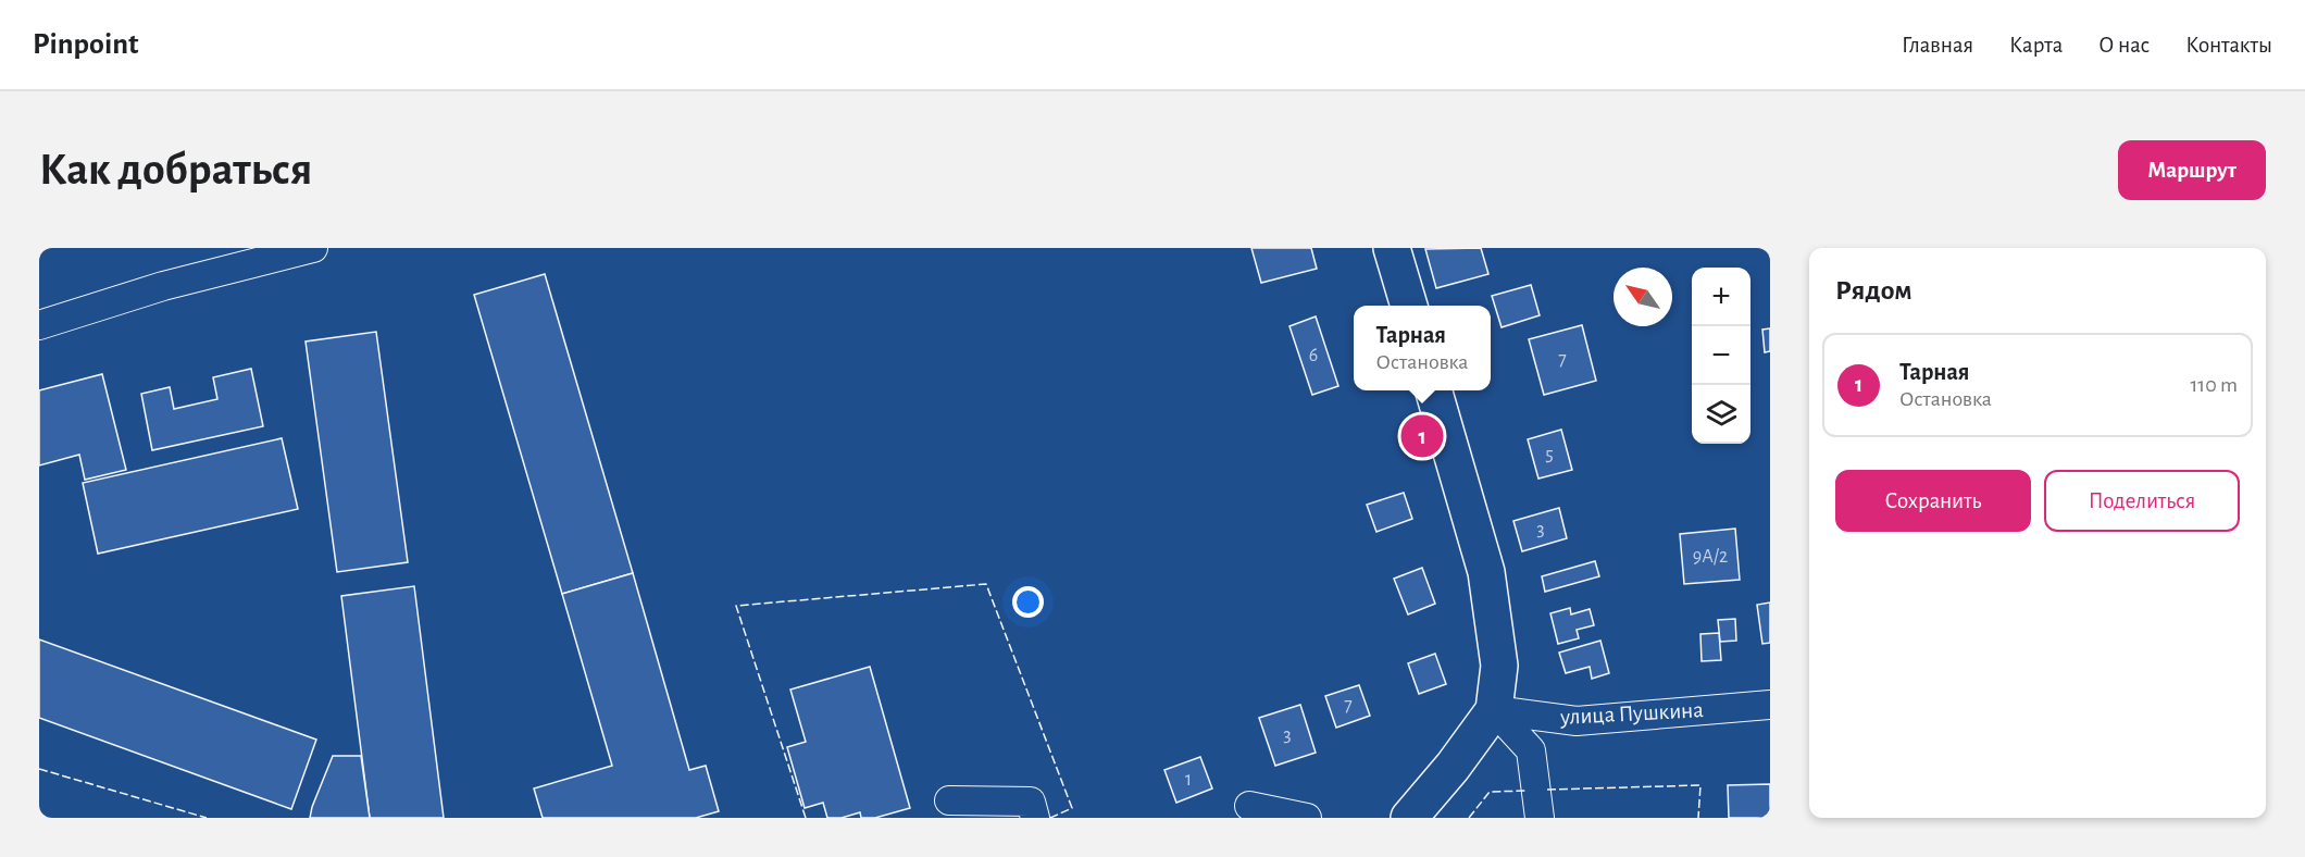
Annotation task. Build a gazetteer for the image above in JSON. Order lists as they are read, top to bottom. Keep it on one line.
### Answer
{"streets":{"street":["улица Пушкина"]},"house_numbers":["6","7","5","3","9А/2","7","3","1"],"north":"top left","page":{"header":"Pinpoint","nav":["Главная","Карта","О нас","Контакты"],"buttons":["Маршрут",["Сохранить","Поделиться"]],"title":"Как добраться","heading":"Рядом","map_buttons":["+","−"],"popup":["Тарная","Остановка"],"list":[{"mark":"1","name":"Тарная","note":"Остановка","value":"110 m"}],"pins":"1"}}
